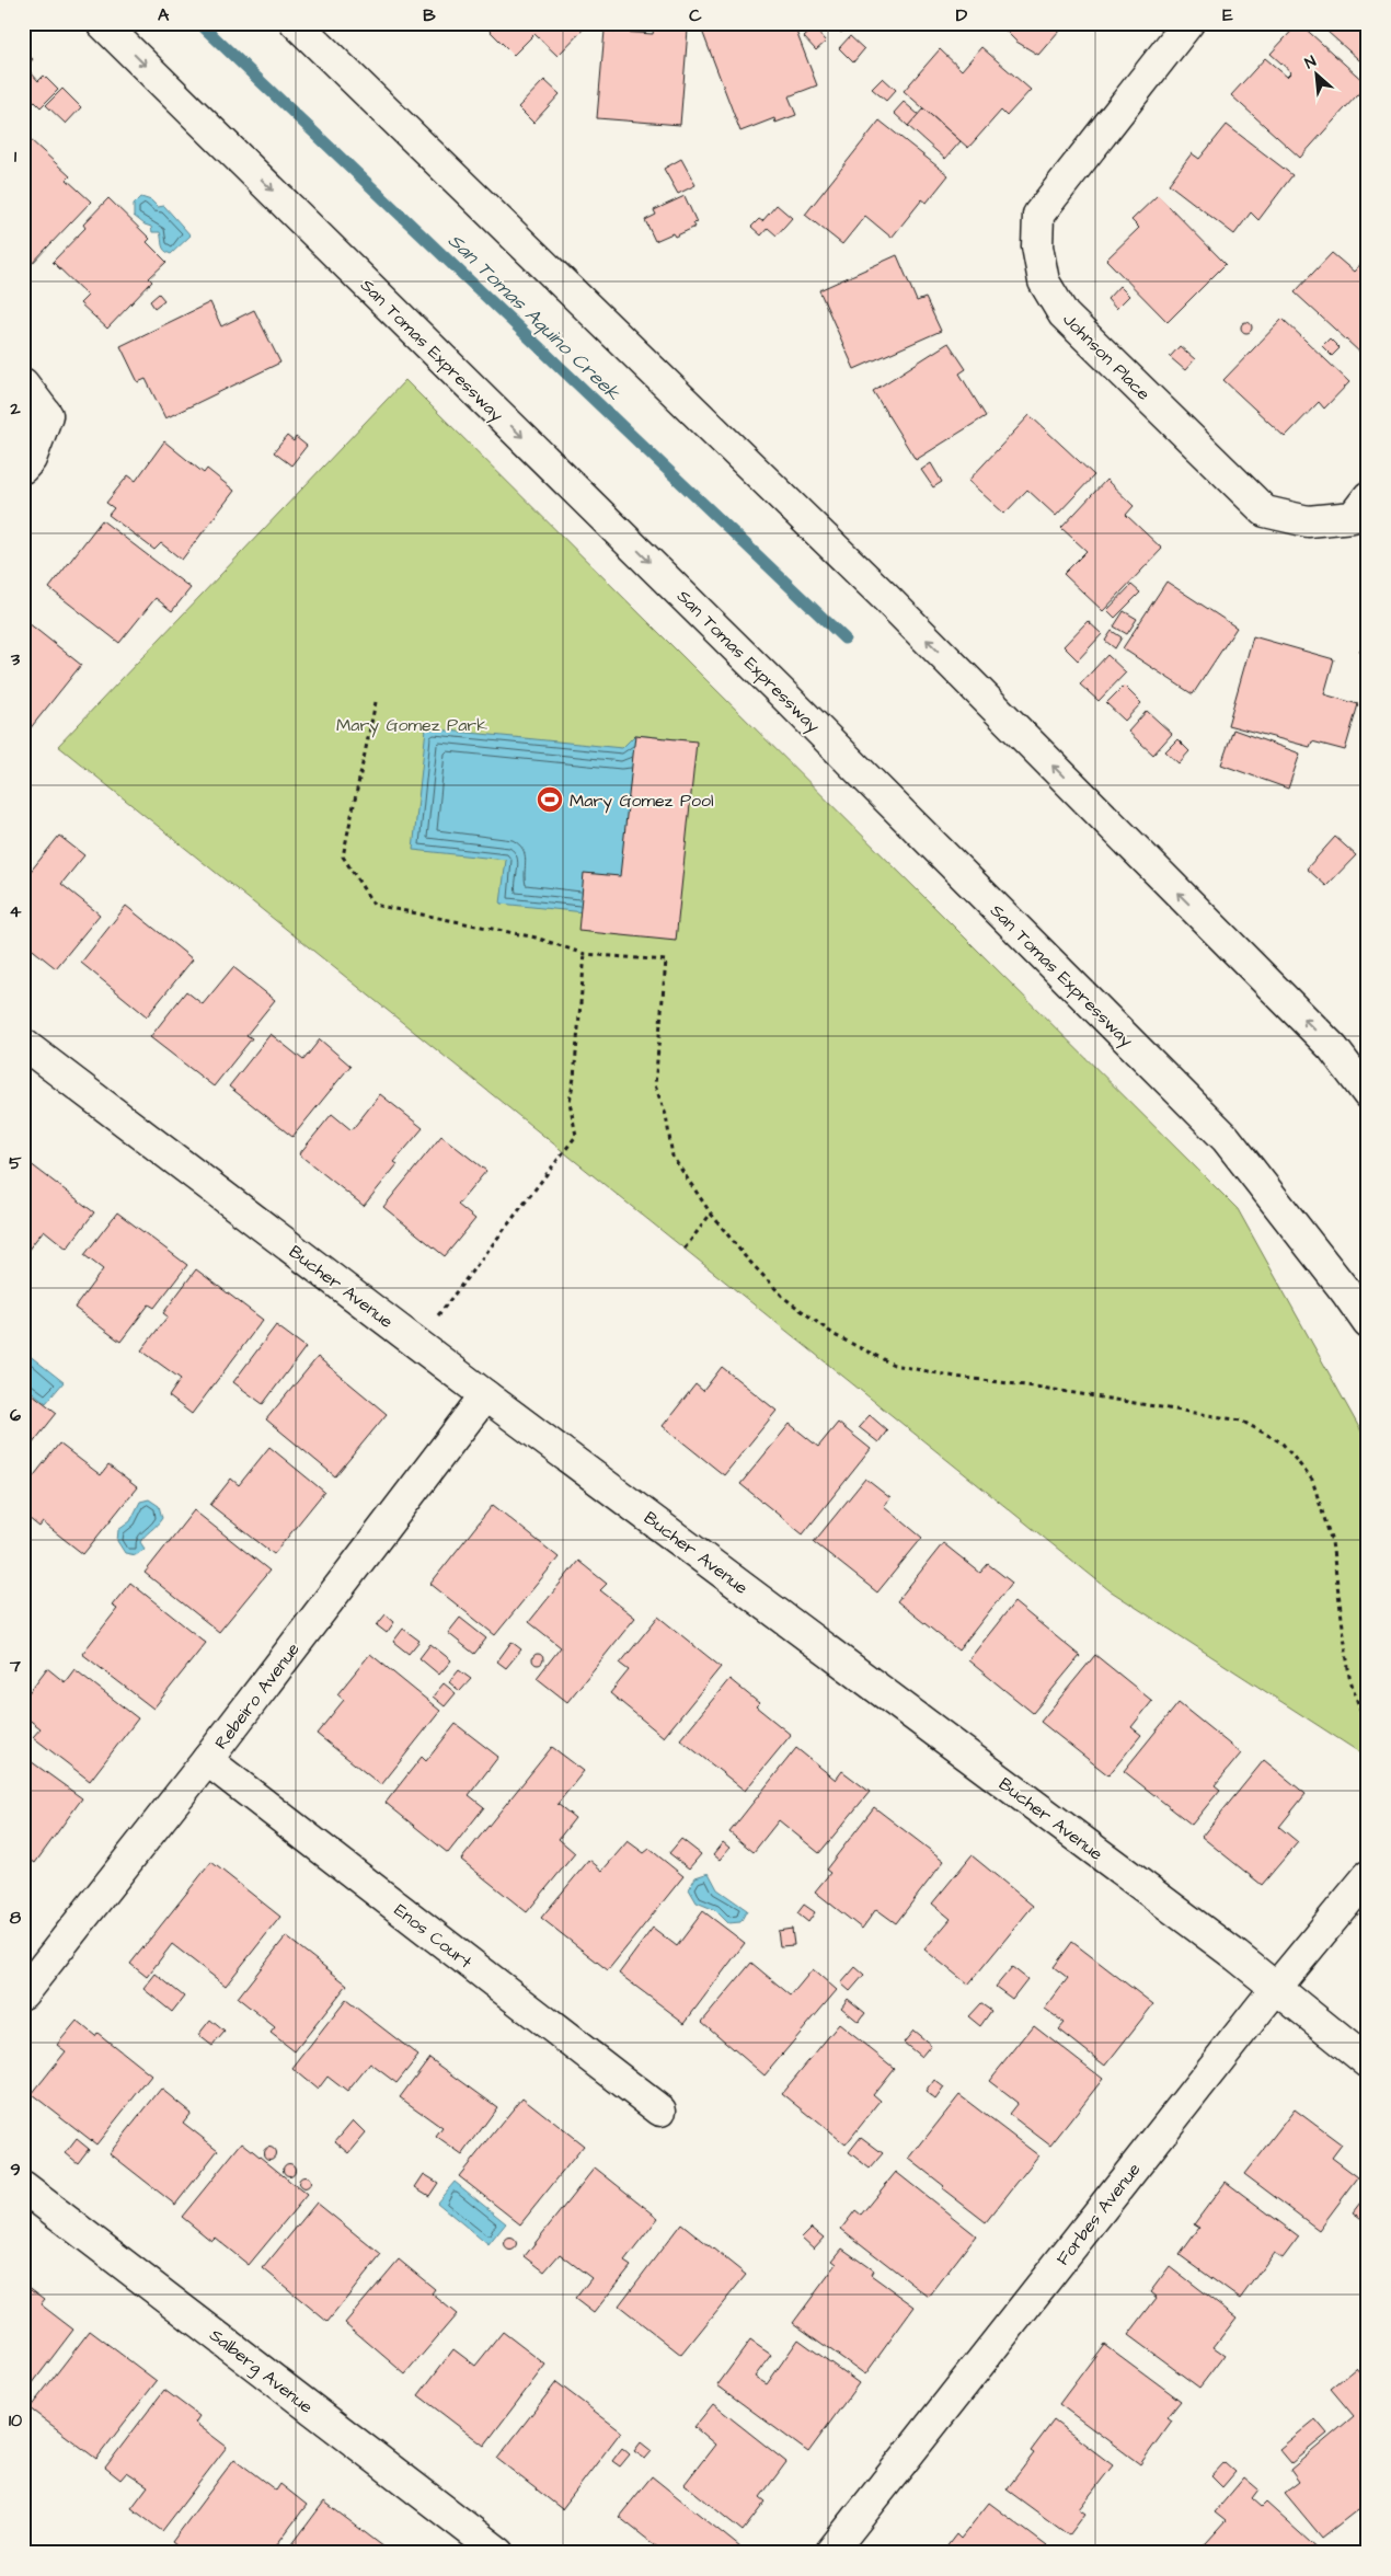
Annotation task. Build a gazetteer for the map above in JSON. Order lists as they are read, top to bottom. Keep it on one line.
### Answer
{"streets":{"main road":["San Tomas Expressway","Johnson Place","Bucher Avenue","Rebeiro Avenue","Enos Court","Forbes Avenue","Salberg Avenue"]},"crossings":[["Bucher Avenue","Rebeiro Avenue"],["Bucher Avenue","Forbes Avenue"],["Rebeiro Avenue","Enos Court"]],"water":["San Tomas Aquino Creek"],"parks":["Mary Gomez Park"],"places":{"sports":["Mary Gomez Pool"]},"north":"top left","grid":{"columns":["A","B","C","D","E"],"rows":["1","2","3","4","5","6","7","8","9","10"]}}
